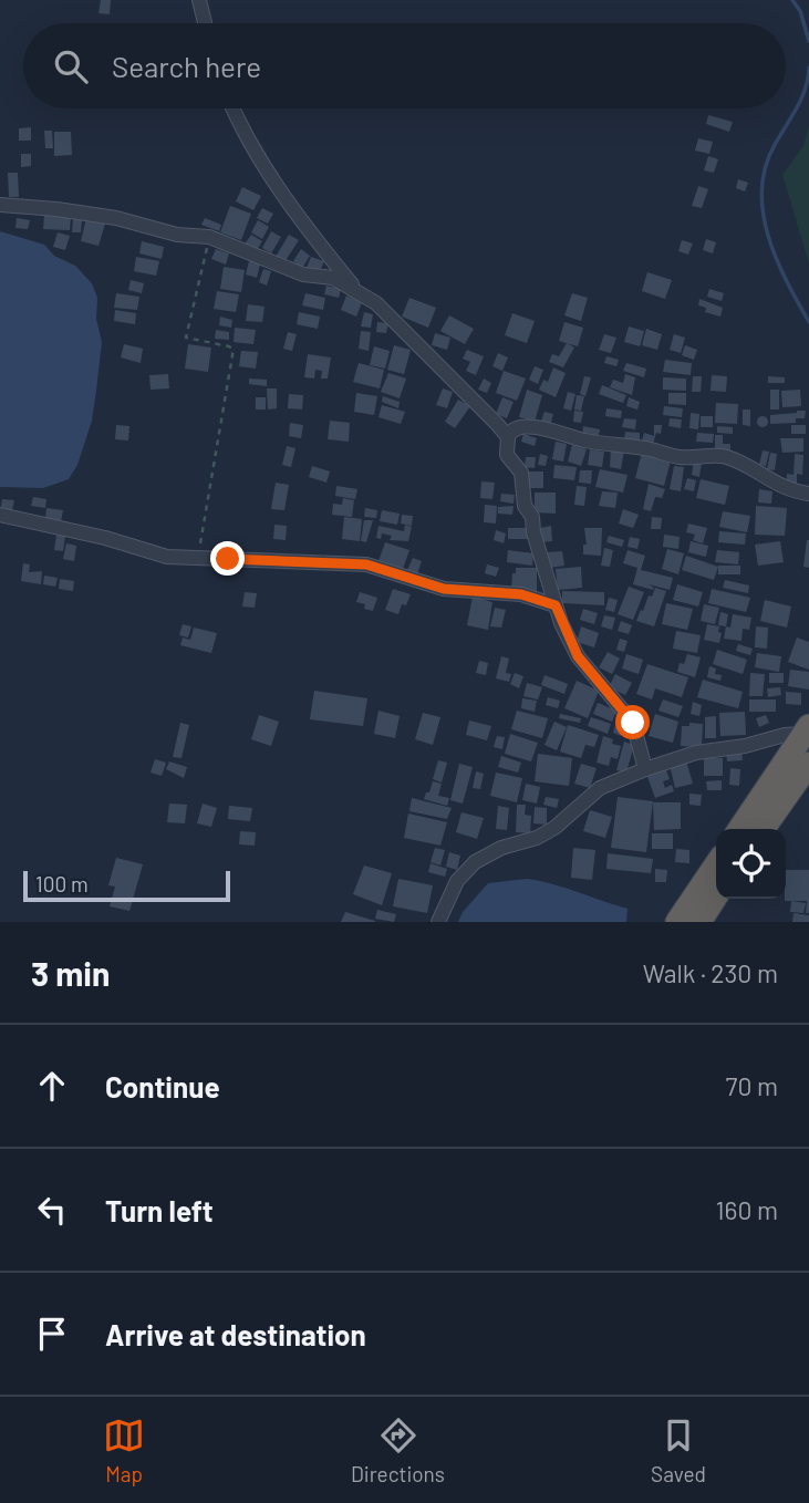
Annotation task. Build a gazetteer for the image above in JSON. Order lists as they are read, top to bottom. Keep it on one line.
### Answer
{"scale_bar":"100 m","page":{"search":"Search here","scale":"100 m","heading":["3 min","Walk · 230 m"],"list":[["Continue","70 m"],["Turn left","160 m"],"Arrive at destination"],"nav":["Map","Directions","Saved"]}}
